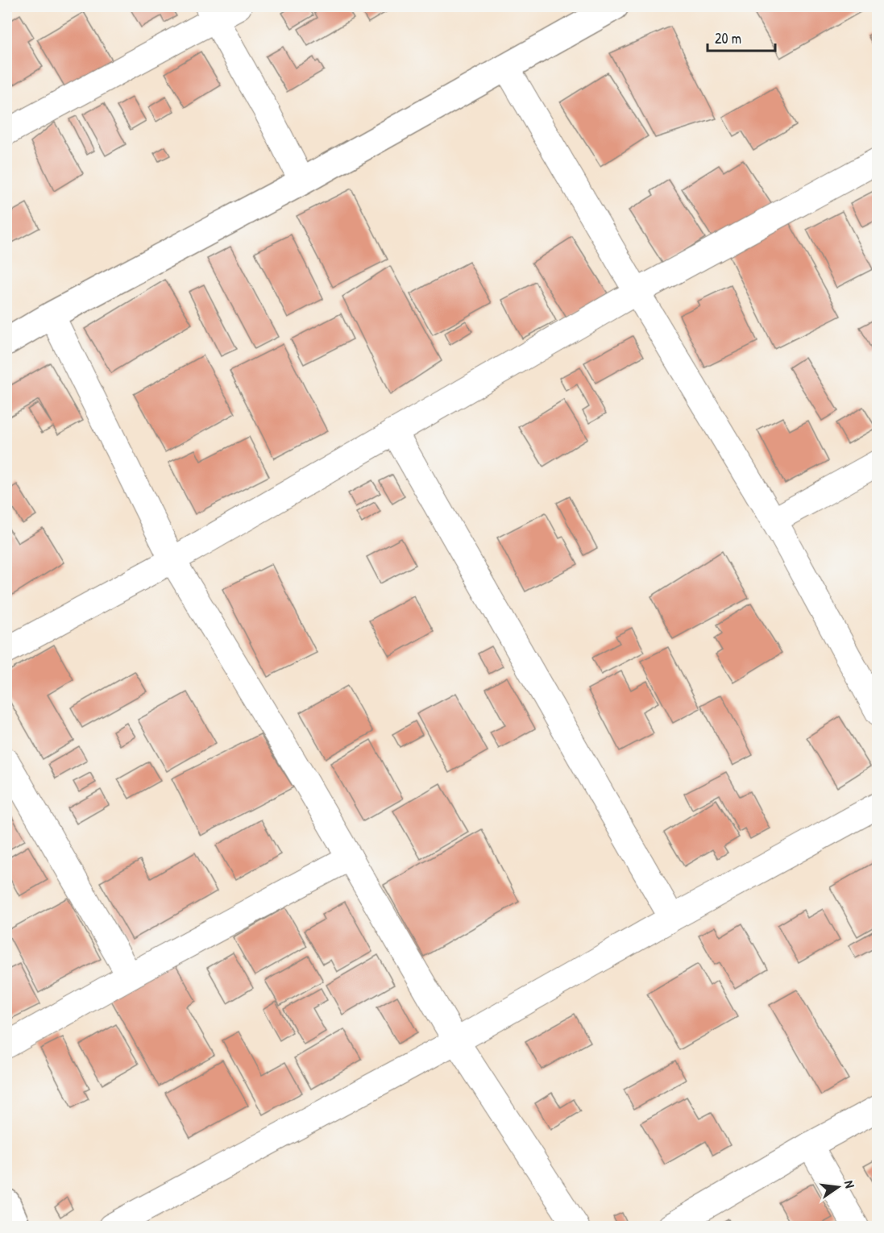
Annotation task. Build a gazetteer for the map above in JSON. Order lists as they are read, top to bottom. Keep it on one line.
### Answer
{"scale_bar":"20 m","north":"right"}
